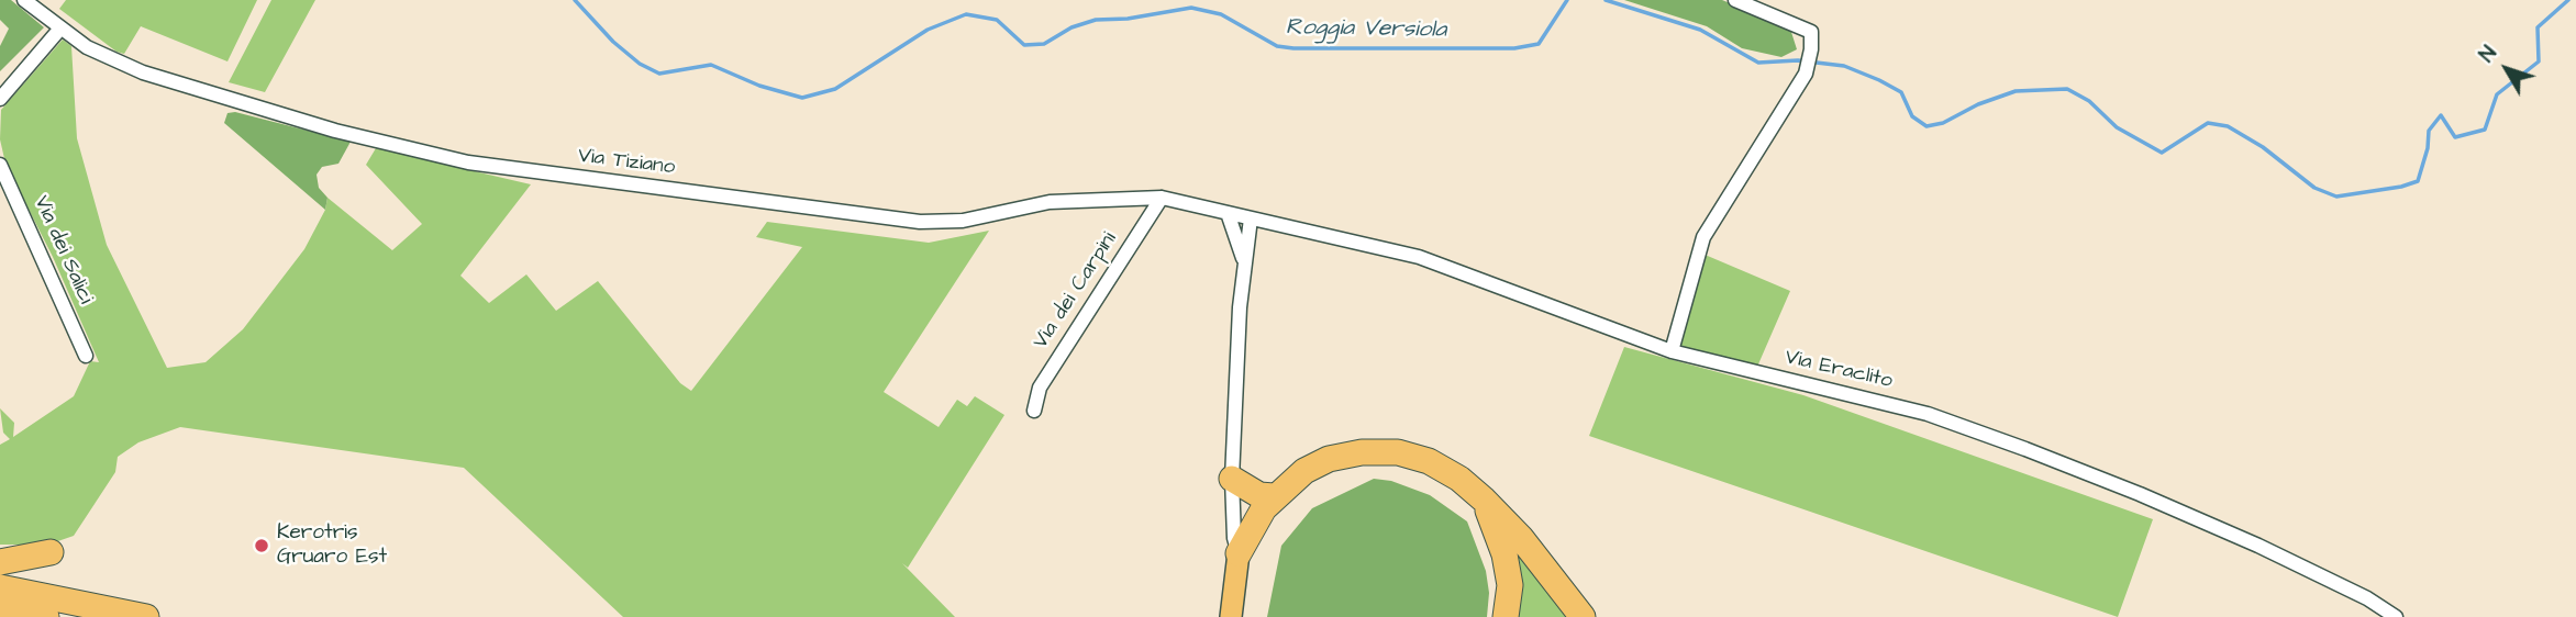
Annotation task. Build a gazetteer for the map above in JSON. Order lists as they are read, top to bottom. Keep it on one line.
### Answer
{"streets":{"street":["Via Tiziano","Via dei Salici","Via dei Carpini","Via Eraclito"]},"crossings":[["Via Tiziano","Via dei Carpini"],["Via Tiziano","Via Eraclito"]],"water":["Roggia Versiola"],"places":["Kerotris Gruaro Est"],"north":"top left"}
